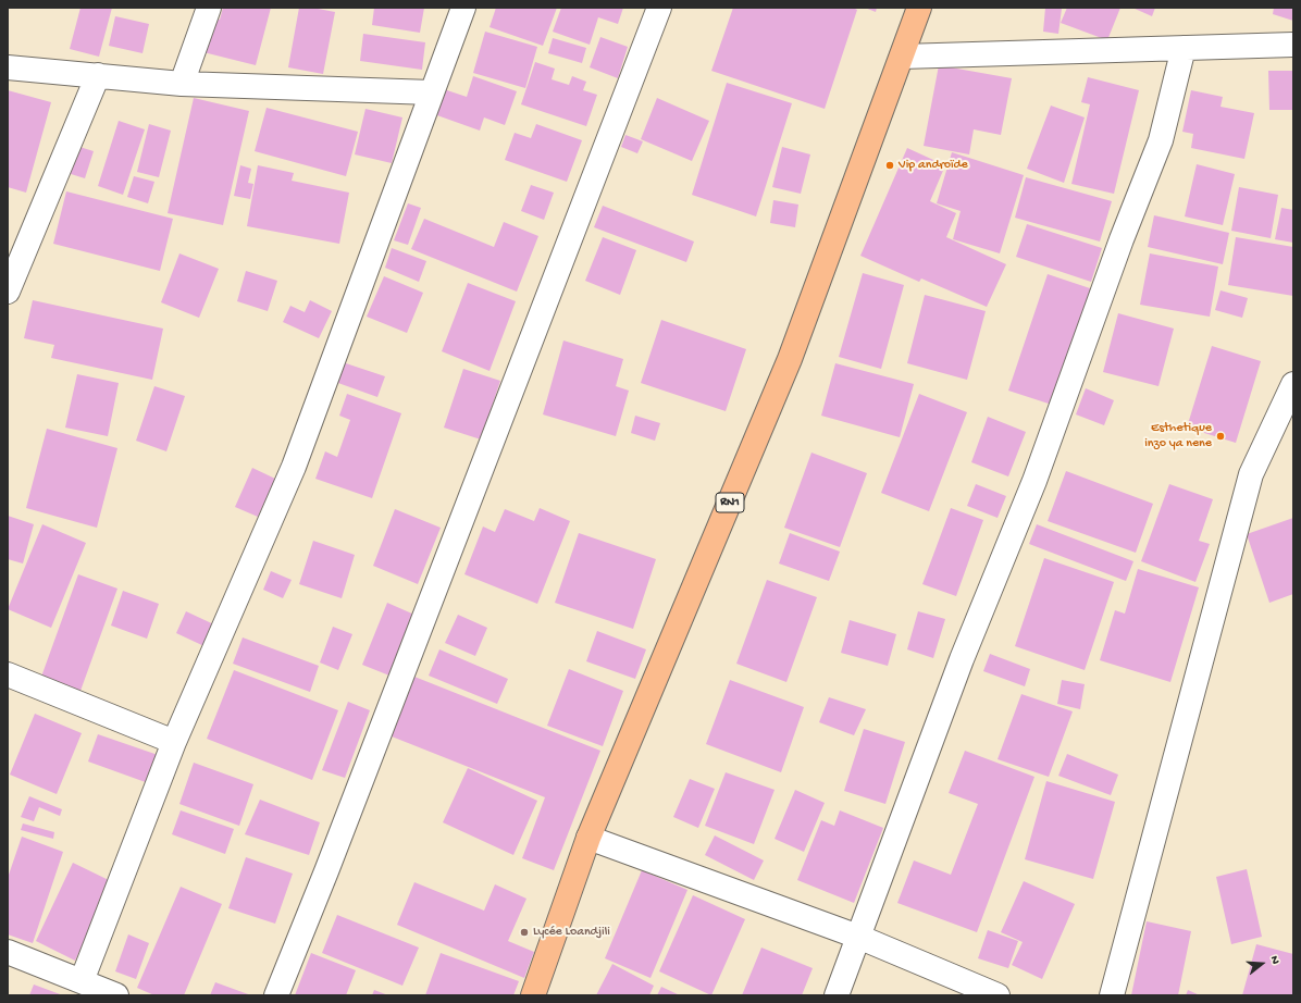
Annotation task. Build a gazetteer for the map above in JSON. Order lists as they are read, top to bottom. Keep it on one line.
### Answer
{"streets":{"highway":["RN1"]},"places":["Vip androïde","Esthetique inzo ya nene","Lycée Loandjili"],"north":"right"}
